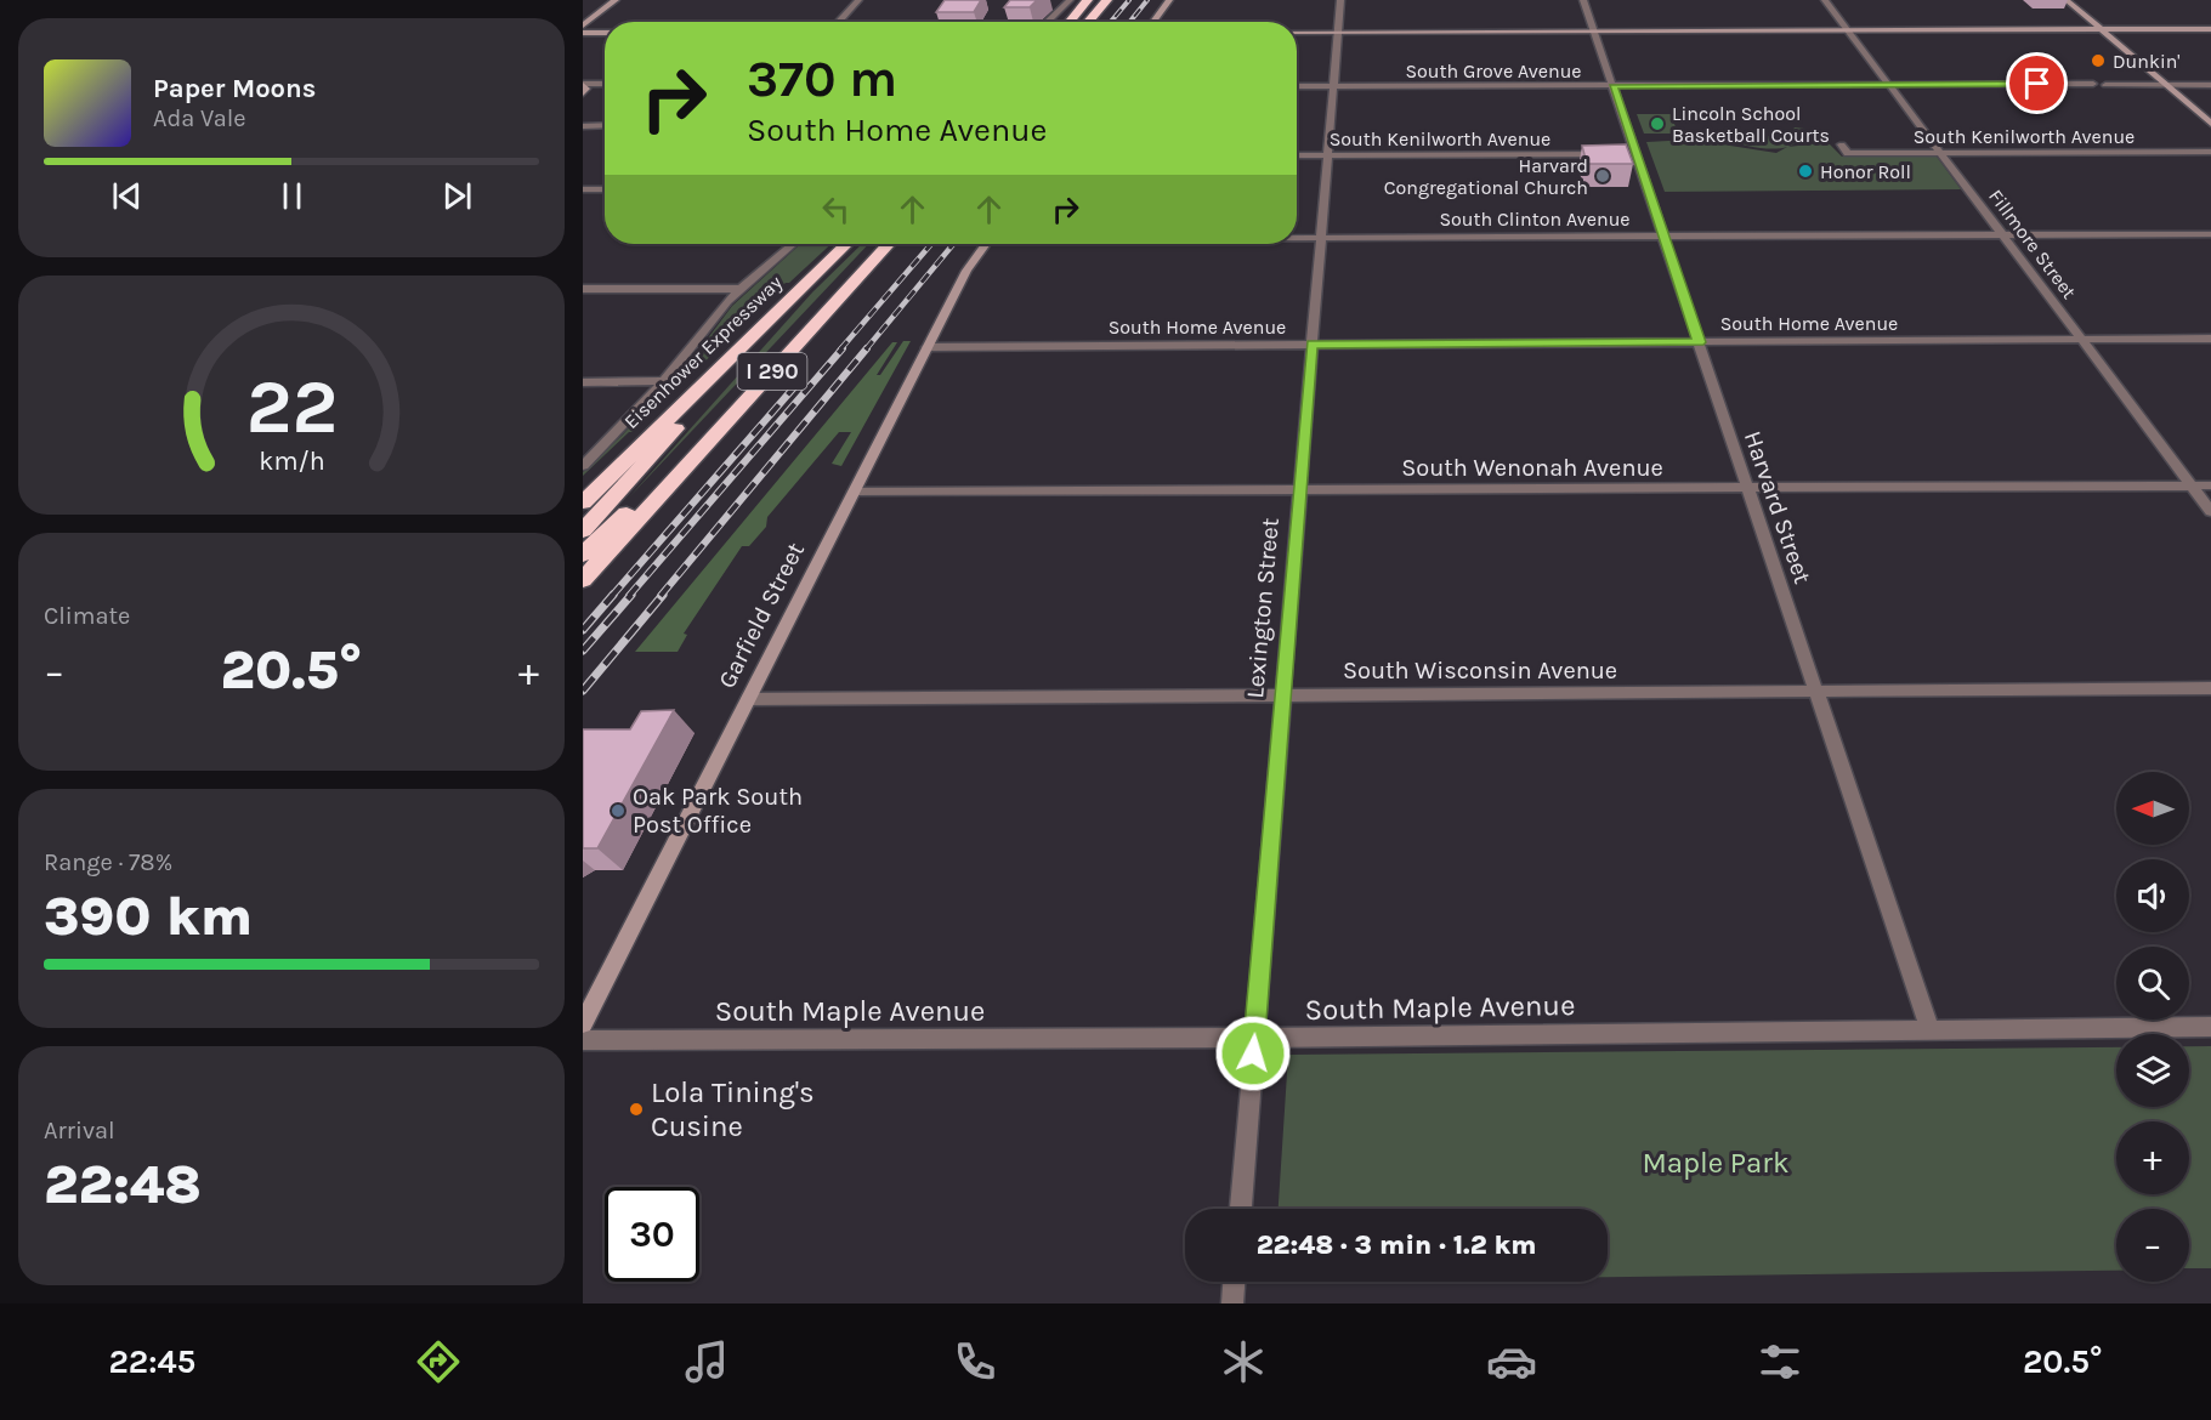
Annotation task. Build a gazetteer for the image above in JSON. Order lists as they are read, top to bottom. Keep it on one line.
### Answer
{"streets":{"highway":["Eisenhower Expressway","I 290"],"street":["South Grove Avenue","South Kenilworth Avenue","South Clinton Avenue","Fillmore Street","South Home Avenue","South Wenonah Avenue","Harvard Street","Lexington Street","Garfield Street","South Wisconsin Avenue","South Maple Avenue"]},"crossings":[["South Grove Avenue","Fillmore Street"],["South Grove Avenue","Harvard Street"],["South Grove Avenue","Lexington Street"],["South Kenilworth Avenue","Fillmore Street"],["South Kenilworth Avenue","Lexington Street"],["South Clinton Avenue","Fillmore Street"],["South Clinton Avenue","Harvard Street"],["South Clinton Avenue","Lexington Street"],["Fillmore Street","South Home Avenue"],["Fillmore Street","South Wenonah Avenue"],["South Home Avenue","Harvard Street"],["South Home Avenue","Lexington Street"],["South Home Avenue","Garfield Street"],["South Wenonah Avenue","Harvard Street"],["South Wenonah Avenue","Lexington Street"],["South Wenonah Avenue","Garfield Street"],["Harvard Street","South Wisconsin Avenue"],["Harvard Street","South Maple Avenue"],["Lexington Street","South Wisconsin Avenue"],["Lexington Street","South Maple Avenue"],["Garfield Street","South Wisconsin Avenue"]],"parks":["Maple Park"],"places":["Dunkin'","Lincoln School Basketball Courts","Honor Roll","Harvard Congregational Church","Oak Park South Post Office","Lola Tining's Cusine"],"north":"left","page":{"turn":["370 m","South Home Avenue"],"song":["Paper Moons","Ada Vale"],"tile":["Climate",["Range · 78%","390 km"],["Arrival","22:48"]],"heat":["−","20.5°","+"],"map_buttons":["+","−"],"limit":"30","trip":"22:48 · 3 min · 1.2 km","tabs":["22:45","20.5°"],"gauge":["22","km/h"]}}
